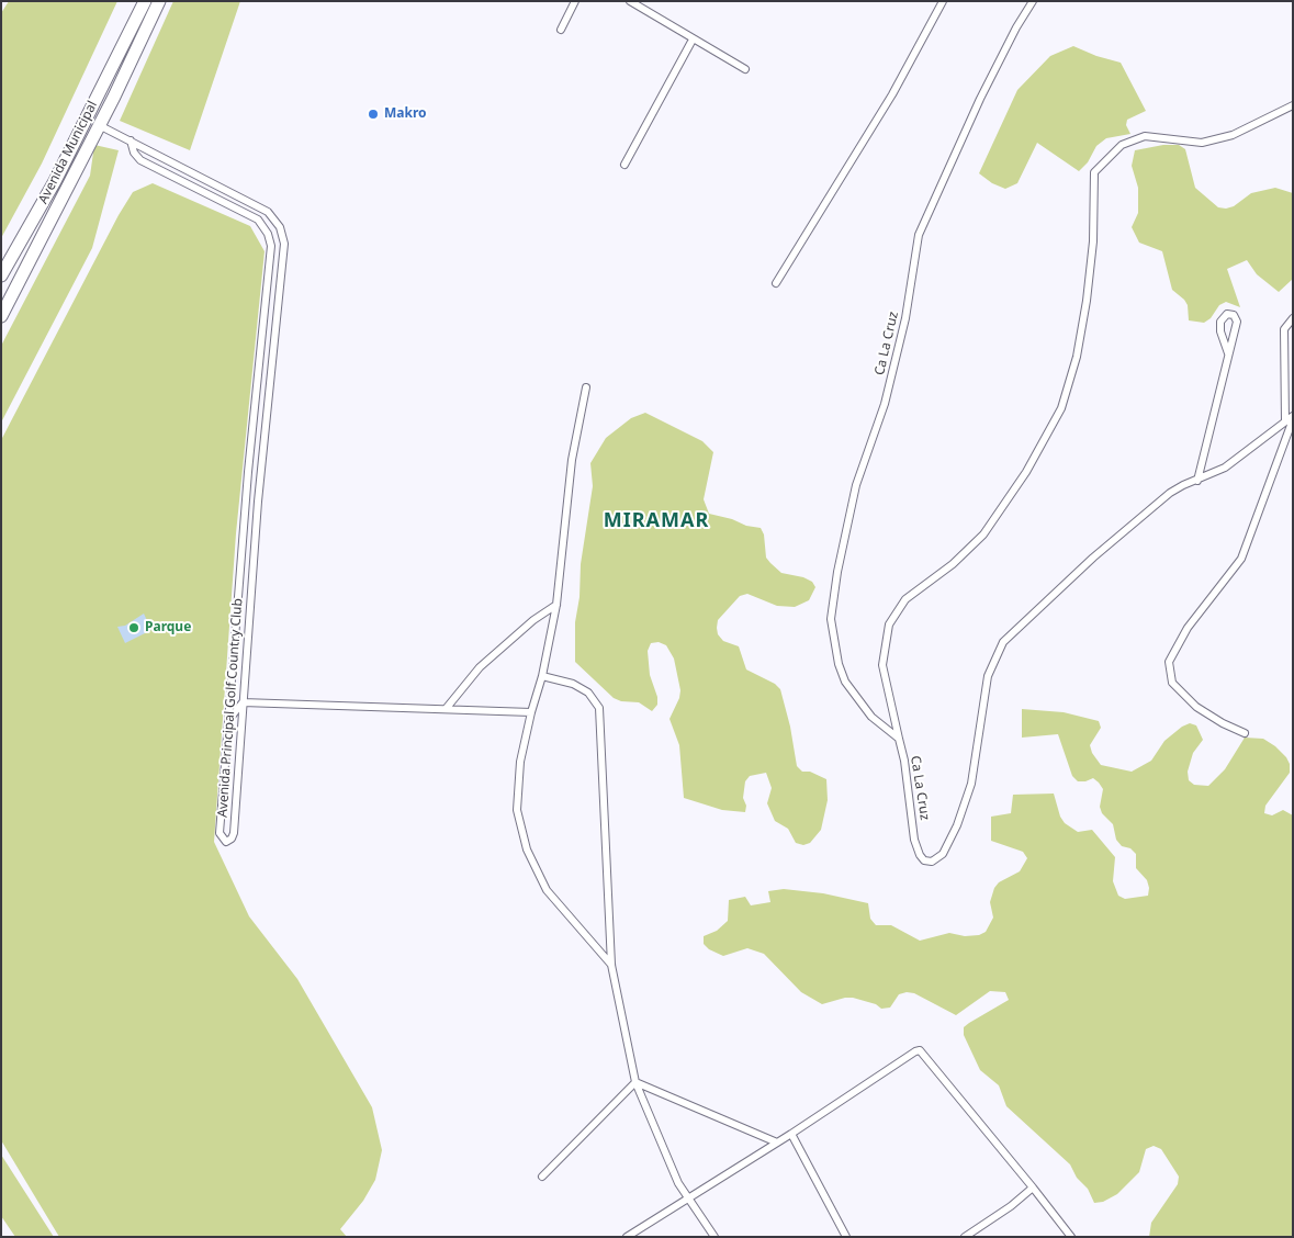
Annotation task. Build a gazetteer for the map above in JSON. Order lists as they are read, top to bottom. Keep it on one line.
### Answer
{"streets":{"highway":["Avenida Municipal"],"street":["Ca La Cruz","Avenida Principal Golf Country Club"]},"districts":["MIRAMAR"],"places":["Makro","Parque"]}
